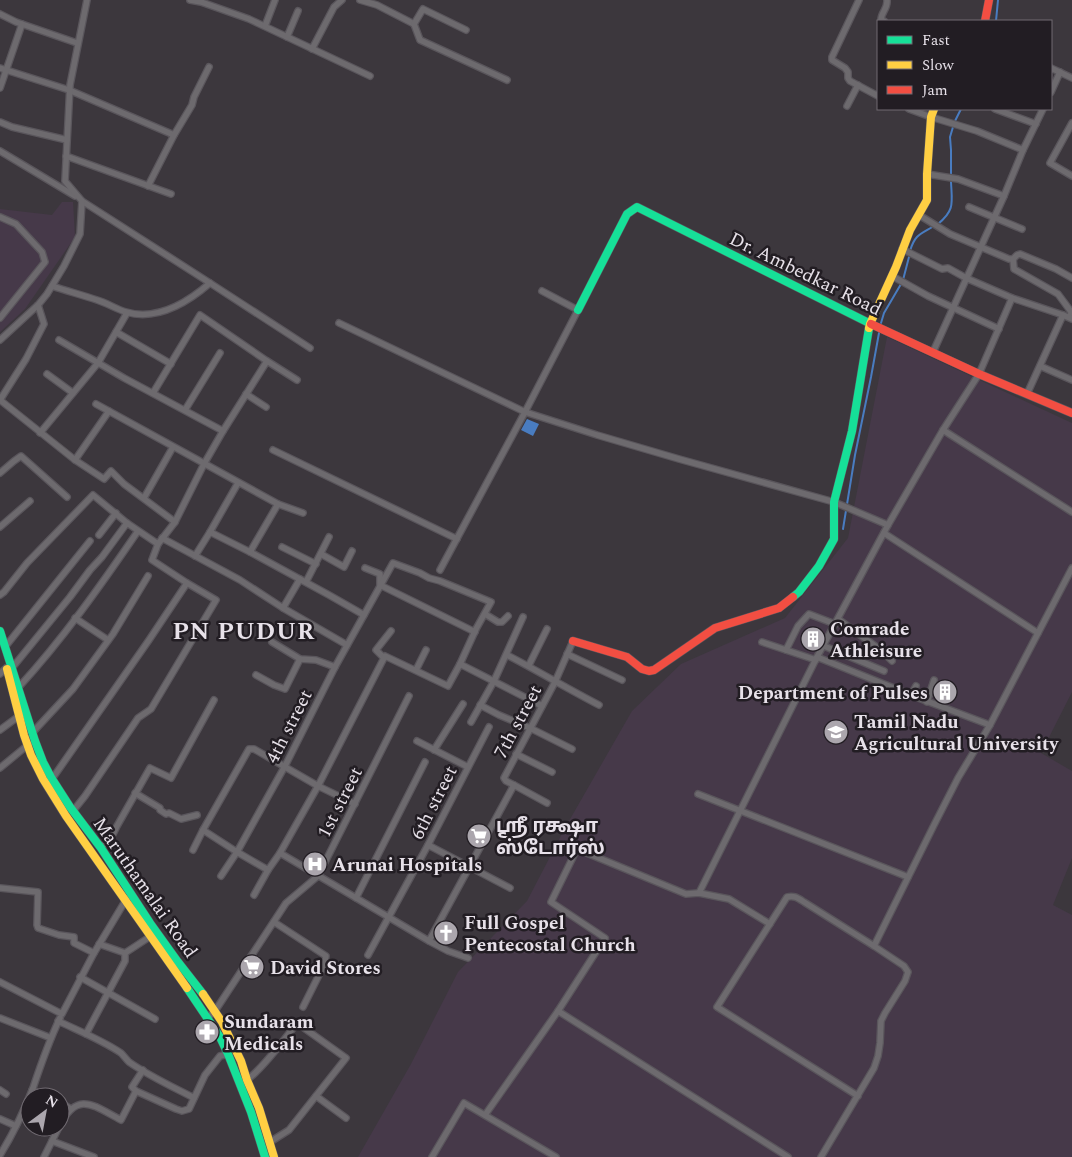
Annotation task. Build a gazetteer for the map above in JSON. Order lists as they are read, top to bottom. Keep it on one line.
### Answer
{"streets":{"street":["Dr. Ambedkar Road","7th street","4th street","1st street","6th street","Maruthamalai Road"]},"crossings":[["1st street","Maruthamalai Road"]],"districts":["PN PUDUR"],"places":{"building":["Comrade Athleisure","Department of Pulses"],"school or university":["Tamil Nadu Agricultural University"],"supermarket":["ஶ்ரீ ரக்ஷா ஸ்டோர்ஸ்","David Stores"],"hospital":["Arunai Hospitals"],"church":["Full Gospel Pentecostal Church"],"pharmacy":["Sundaram Medicals"]},"legend":["Fast","Slow","Jam"],"north":"top right"}
